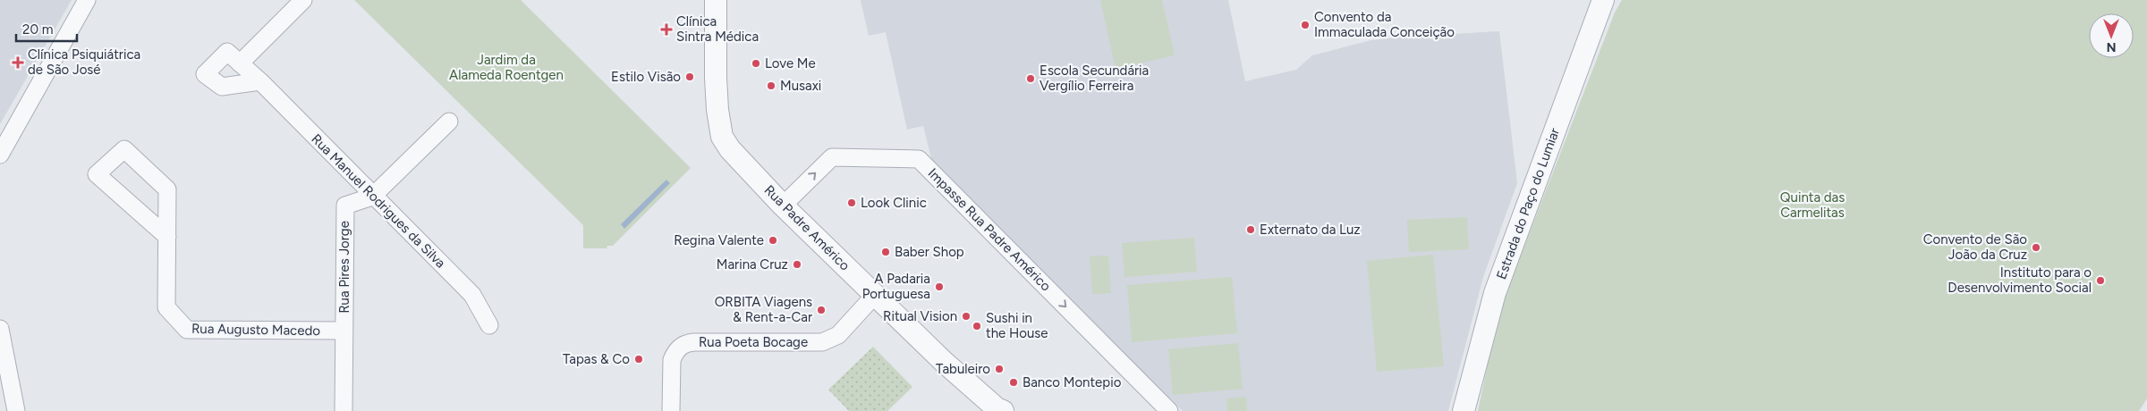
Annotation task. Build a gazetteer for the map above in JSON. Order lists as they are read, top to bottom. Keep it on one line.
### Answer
{"streets":{"street":["Rua Manuel Rodrigues da Silva","Estrada do Paço do Lumiar","Rua Padre Américo","Impasse Rua Padre Américo","Rua Pires Jorge","Rua Augusto Macedo","Rua Poeta Bocage"]},"crossings":[["Rua Manuel Rodrigues da Silva","Rua Pires Jorge"],["Rua Padre Américo","Impasse Rua Padre Américo"],["Rua Padre Américo","Rua Poeta Bocage"],["Rua Pires Jorge","Rua Augusto Macedo"]],"one_way":["Impasse Rua Padre Américo"],"parks":["Jardim da Alameda Roentgen","Quinta das Carmelitas"],"places":{"other":["Convento da Immaculada Conceição","Love Me","Estilo Visão","Escola Secundária Vergílio Ferreira","Musaxi","Look Clinic","Externato da Luz","Regina Valente","Convento de São João da Cruz","Baber Shop","Marina Cruz","Instituto para o Desenvolvimento Social","A Padaria Portuguesa","ORBITA Viagens & Rent-a-Car","Ritual Vision","Sushi in the House","Tapas & Co","Tabuleiro","Banco Montepio"],"health":["Clínica Sintra Médica","Clínica Psiquiátrica de São José"]},"scale_bar":"20 m","north":"bottom"}
